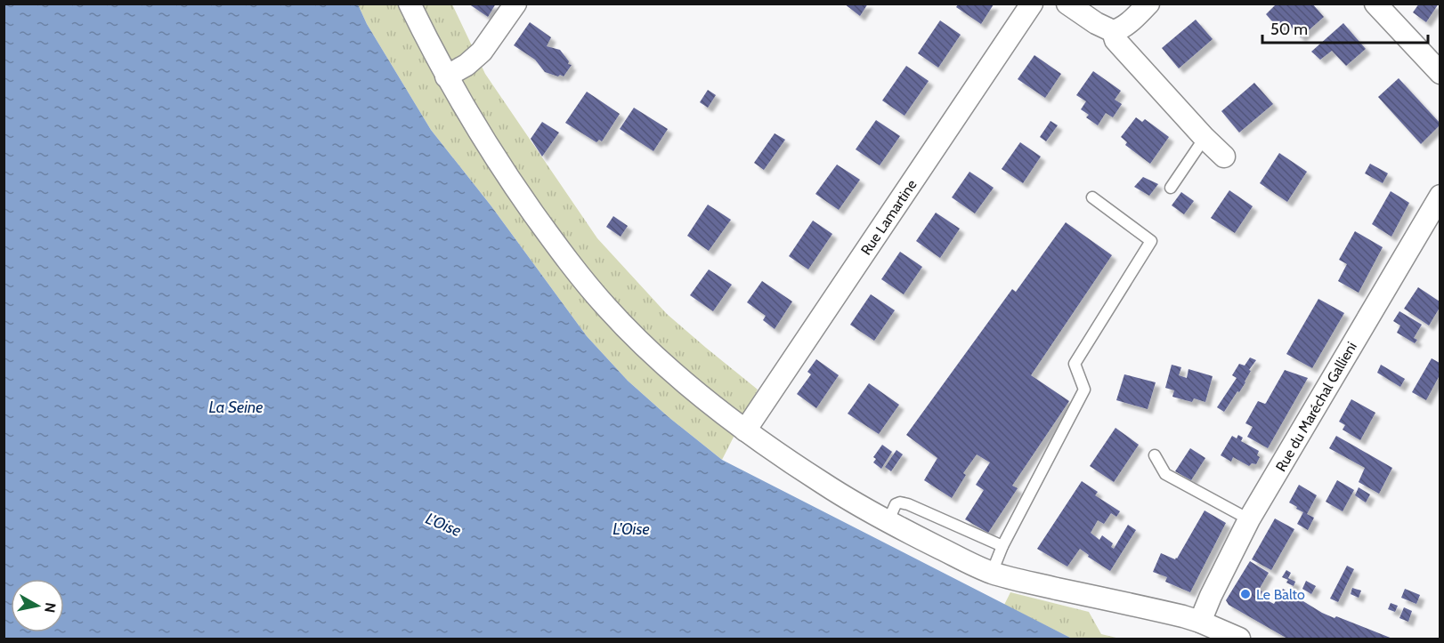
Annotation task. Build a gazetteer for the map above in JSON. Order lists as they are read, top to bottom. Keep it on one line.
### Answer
{"streets":{"street":["Rue Lamartine","Rue du Maréchal Gallieni"]},"water":["La Seine","L'Oise","L’Oise"],"places":["Le Balto"],"scale_bar":"50 m","north":"right"}
